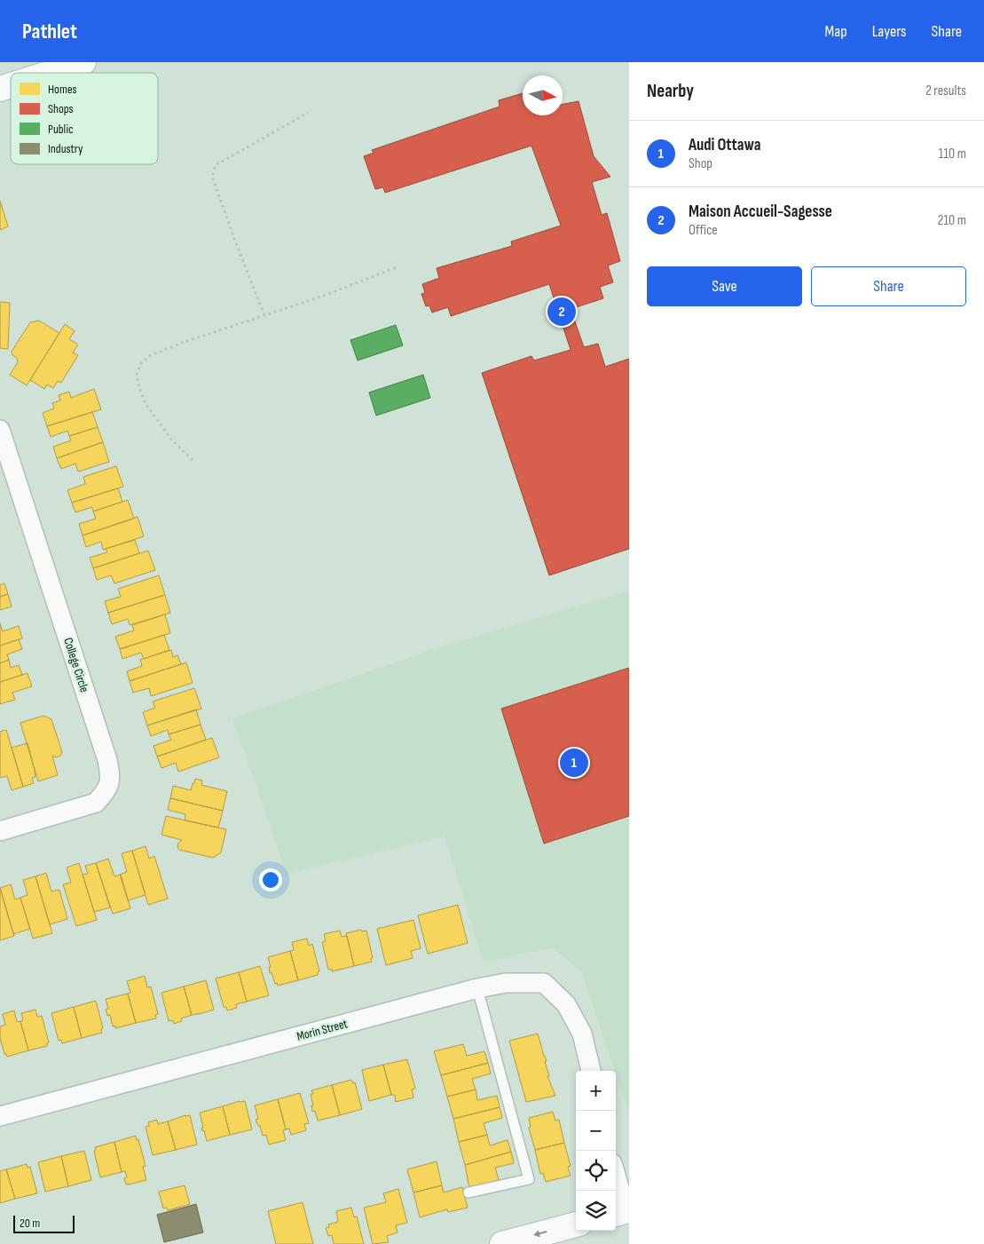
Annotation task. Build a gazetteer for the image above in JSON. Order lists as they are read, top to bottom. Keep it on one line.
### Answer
{"streets":{"street":["College Circle","Morin Street"]},"legend":["Homes","Shops","Public","Industry"],"scale_bar":"20 m","north":"right","page":{"header":"Pathlet","nav":["Map","Layers","Share"],"heading":["Nearby","2 results"],"list":[{"mark":"1","name":"Audi Ottawa","note":"Shop","value":"110 m"},{"mark":"2","name":"Maison Accueil-Sagesse","note":"Office","value":"210 m"}],"buttons":["Save","Share"],"pins":["2","1"],"map_buttons":["+","−"],"scale":"20 m"}}
